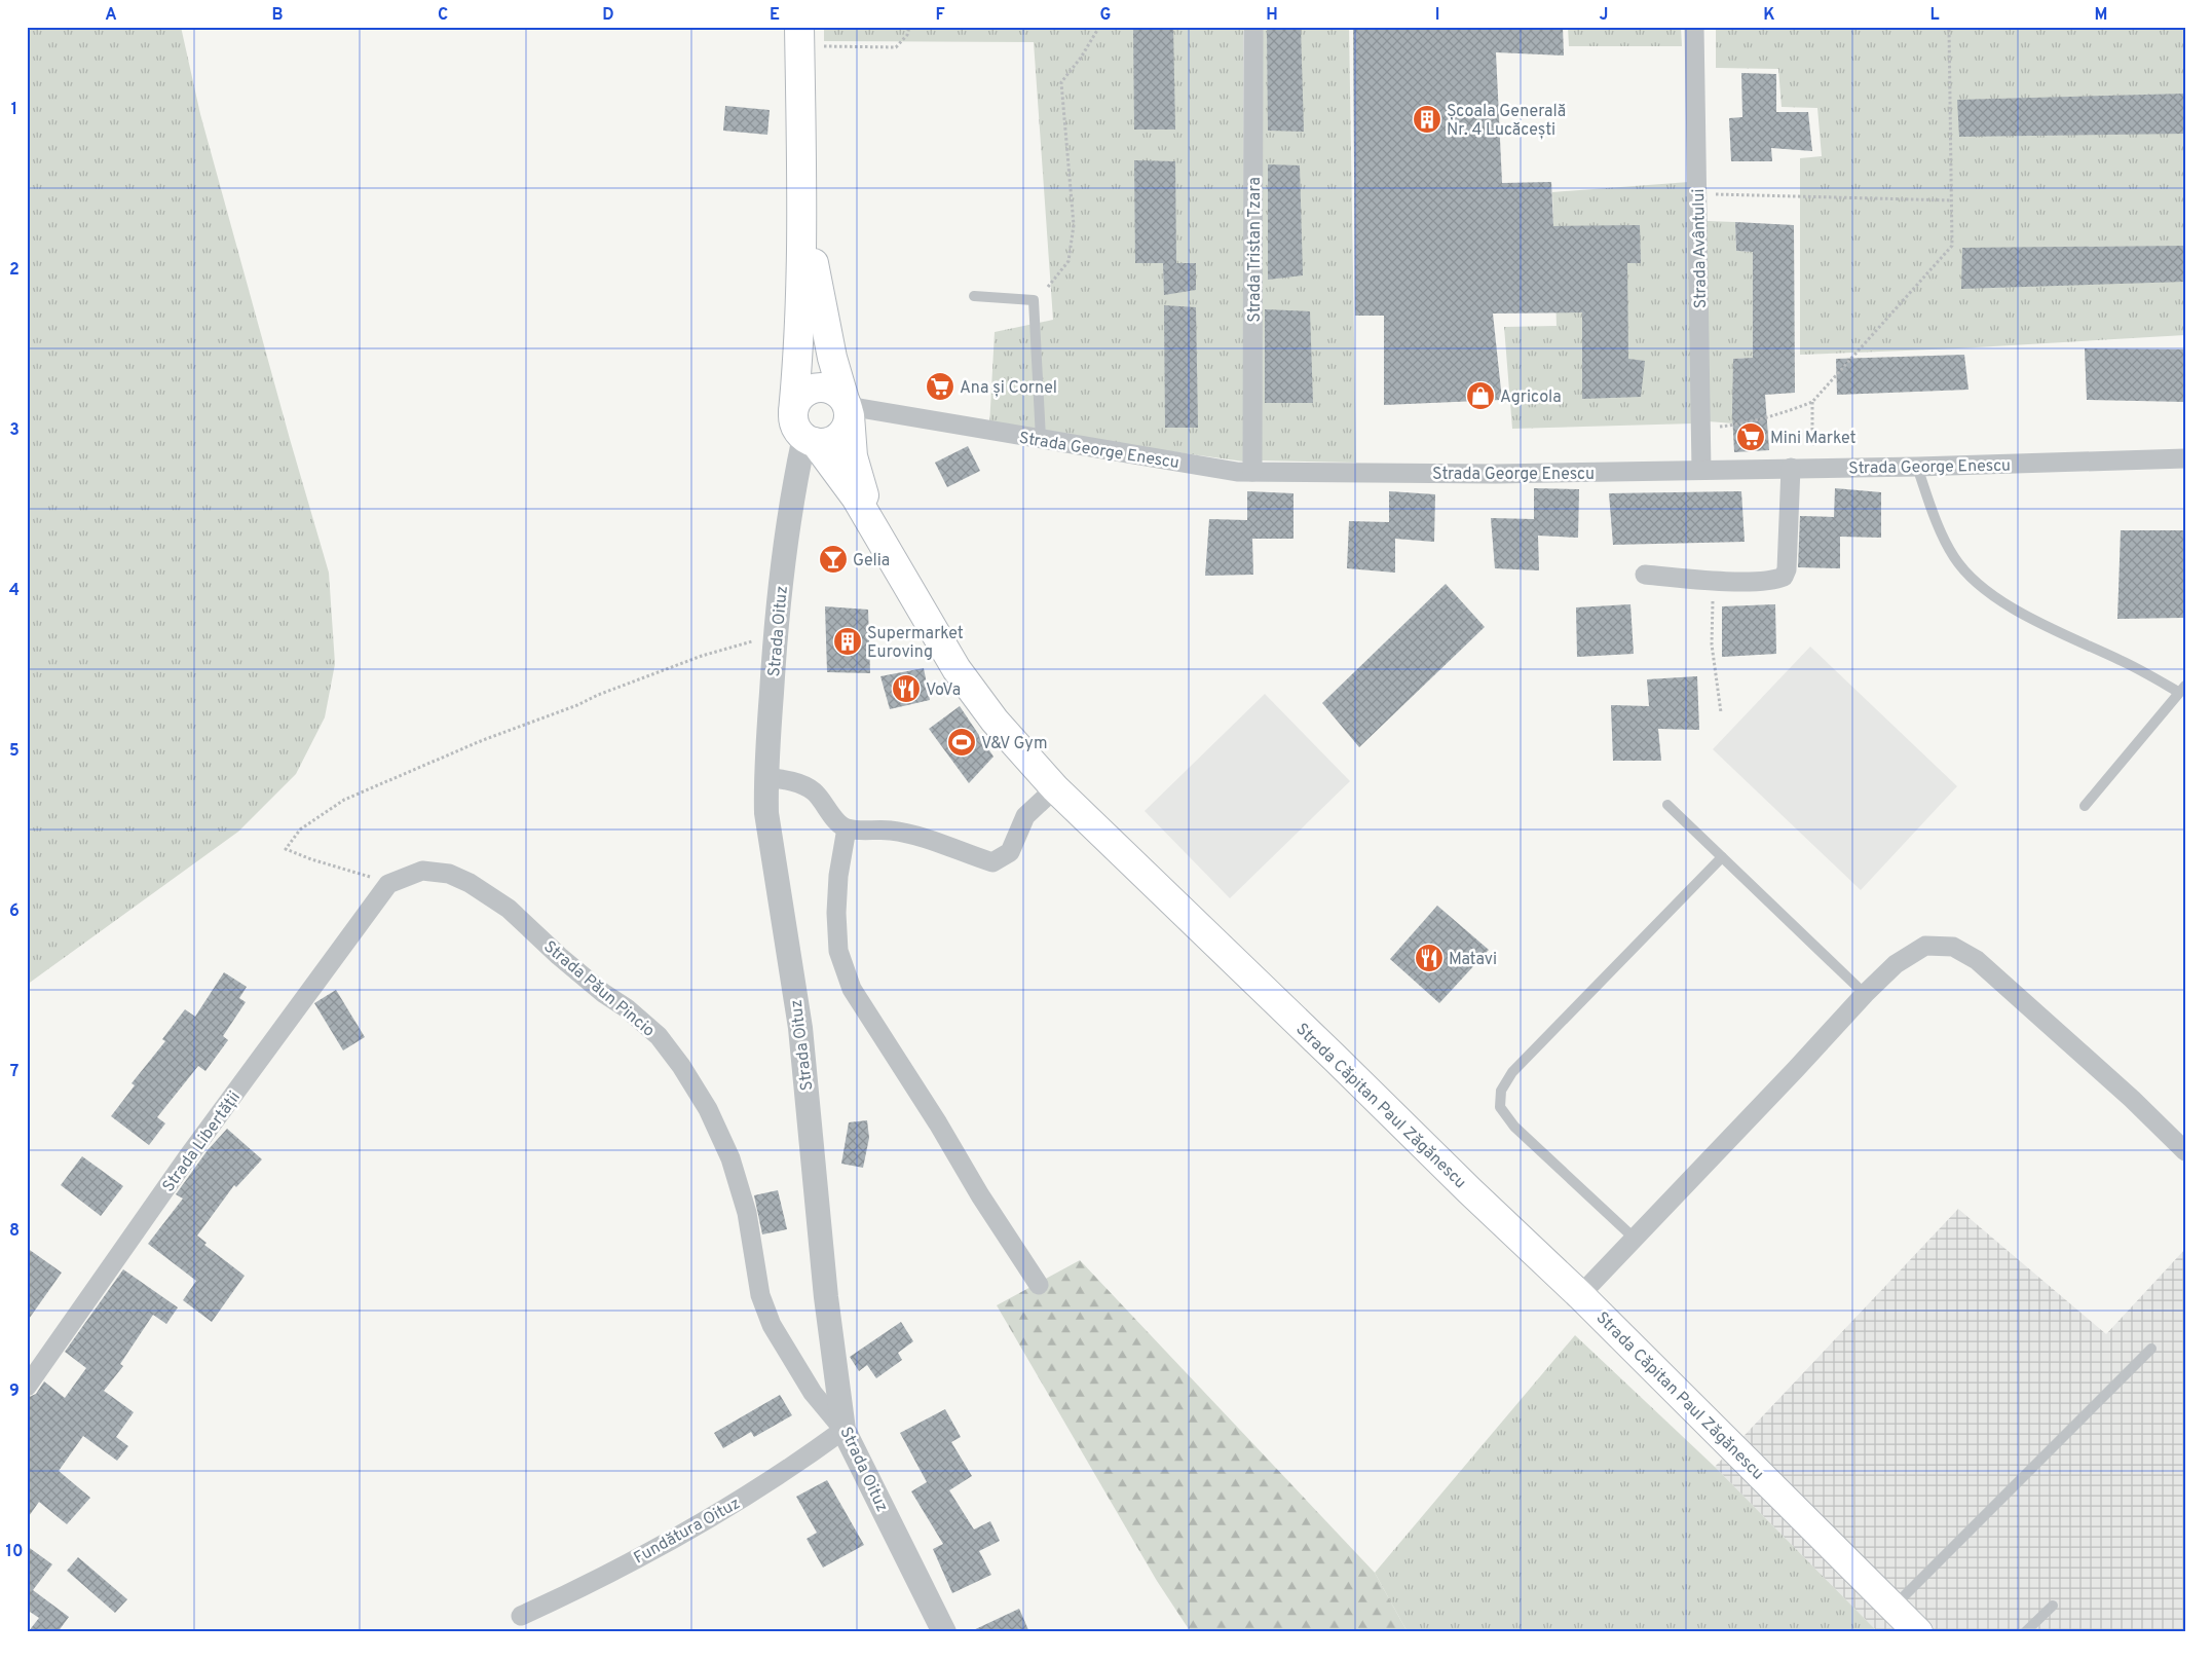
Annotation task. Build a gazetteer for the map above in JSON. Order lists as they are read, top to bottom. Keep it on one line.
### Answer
{"streets":{"main road":["Strada Căpitan Paul Zăgănescu"],"street":["Strada Avântului","Strada Tristan Tzara","Strada George Enescu","Strada Oituz","Strada Păun Pincio","Strada Libertății","Fundătura Oituz"]},"crossings":[["Strada Avântului","Strada George Enescu"],["Strada Tristan Tzara","Strada George Enescu"],["Strada George Enescu","Strada Căpitan Paul Zăgănescu"],["Strada Oituz","Strada Păun Pincio"],["Strada Oituz","Strada Căpitan Paul Zăgănescu"],["Strada Oituz","Fundătura Oituz"],["Strada Păun Pincio","Strada Libertății"],["Strada Păun Pincio","Fundătura Oituz"]],"places":{"building":["Școala Generală Nr. 4 Lucăcești","Supermarket Euroving"],"supermarket":["Ana și Cornel","Mini Market"],"shop":["Agricola"],"bar":["Gelia"],"restaurant":["VoVa","Matavi"],"sports":["V&V Gym"]},"grid":{"columns":["A","B","C","D","E","F","G","H","I","J","K","L","M"],"rows":["1","2","3","4","5","6","7","8","9","10"]}}
